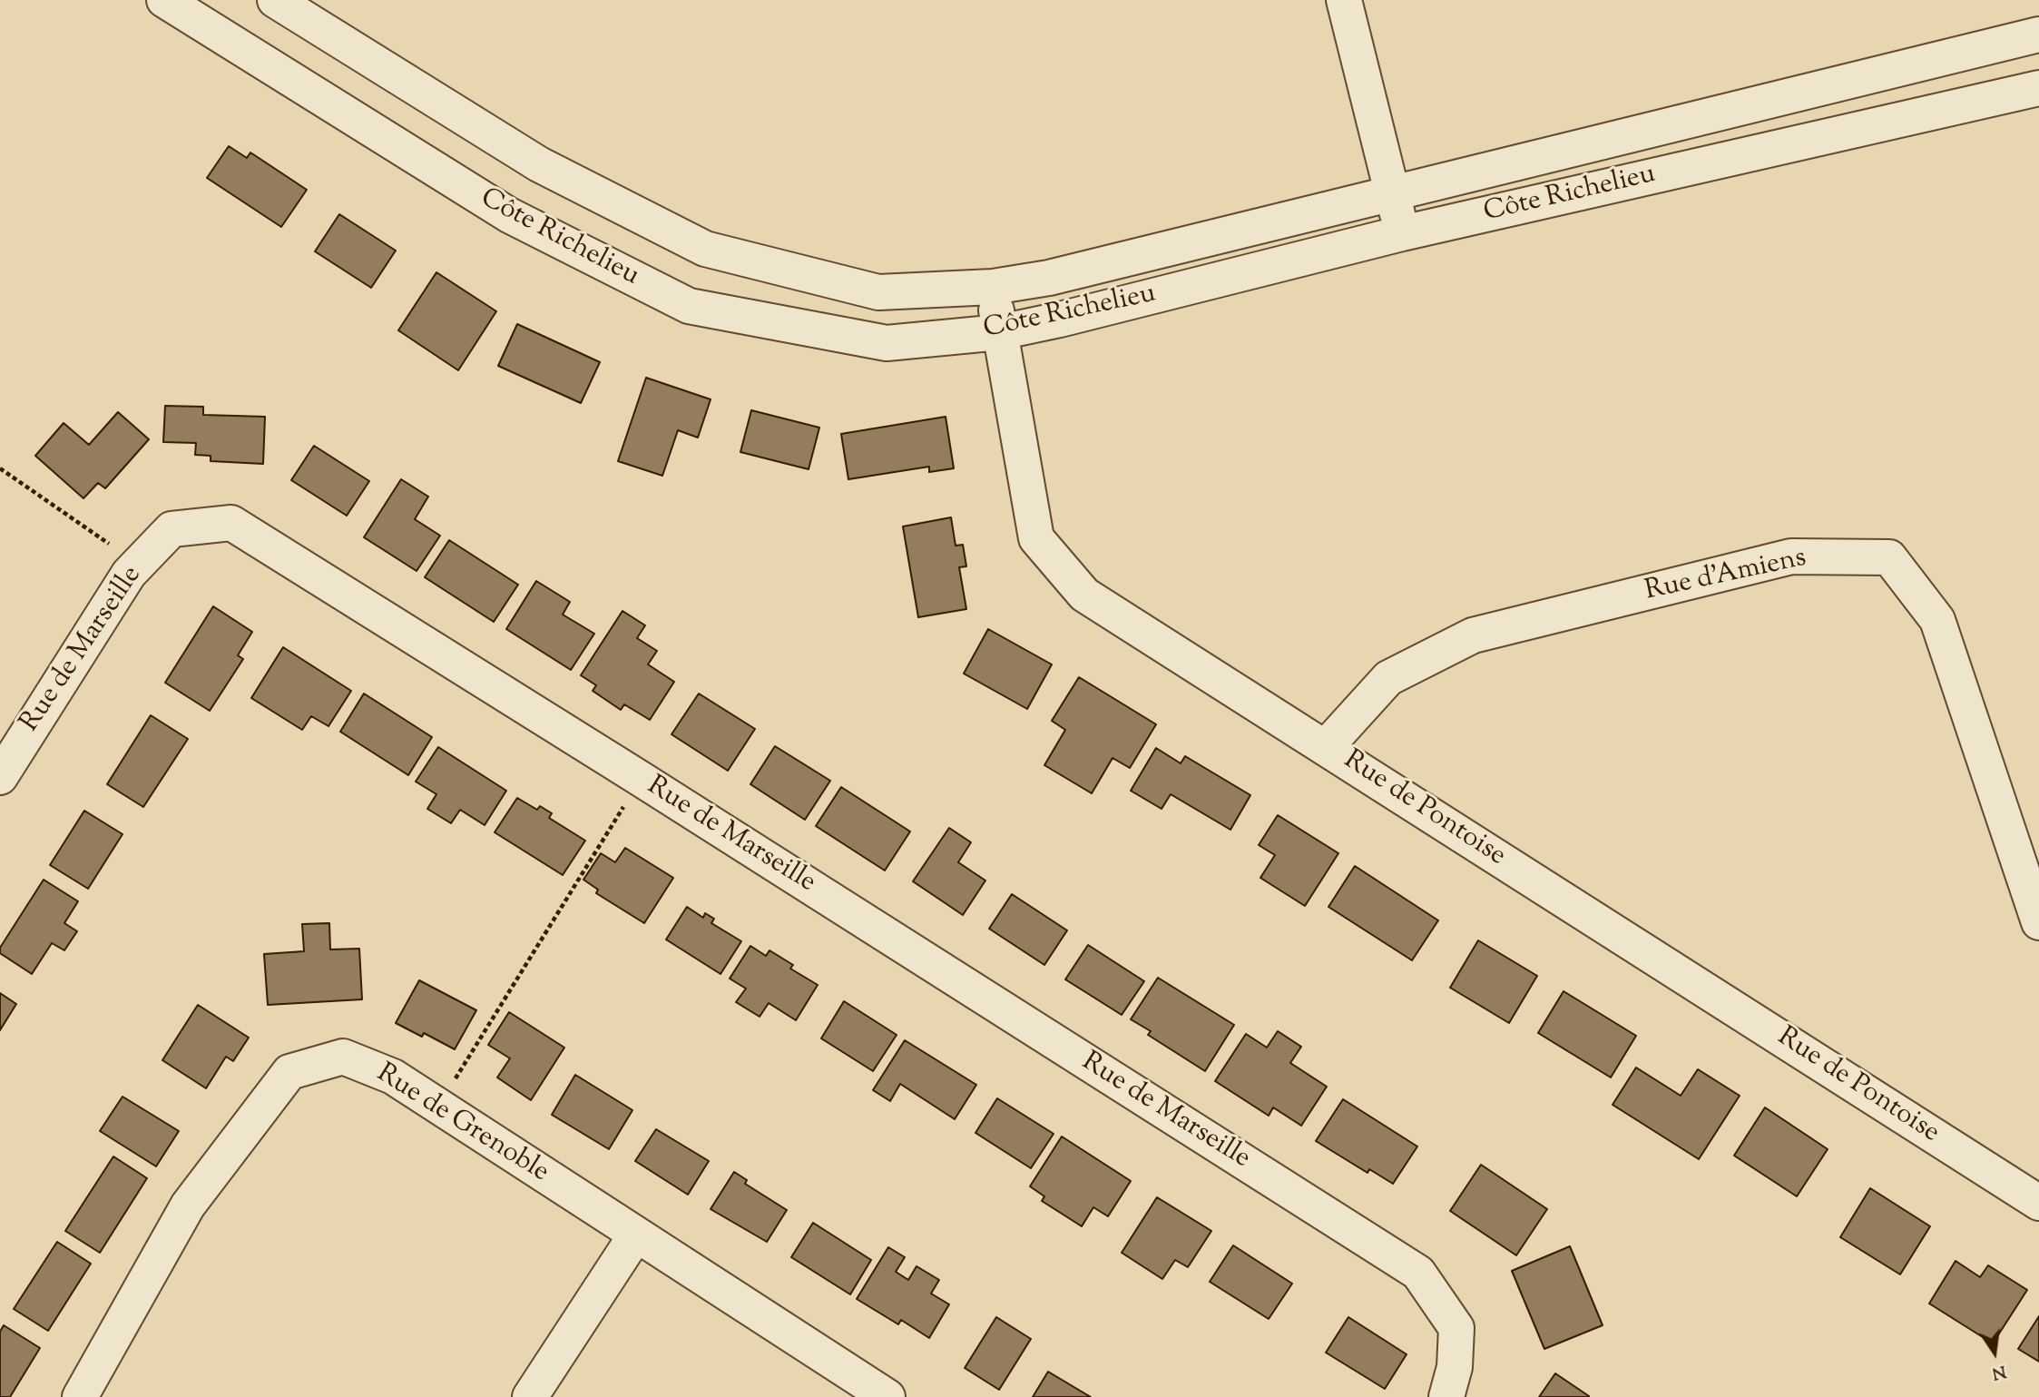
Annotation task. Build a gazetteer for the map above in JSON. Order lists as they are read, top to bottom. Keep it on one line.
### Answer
{"streets":{"street":["Côte Richelieu","Rue d'Amiens","Rue de Marseille","Rue de Pontoise","Rue de Grenoble"]},"crossings":[["Côte Richelieu","Rue de Pontoise"],["Rue d'Amiens","Rue de Pontoise"]],"north":"bottom"}
